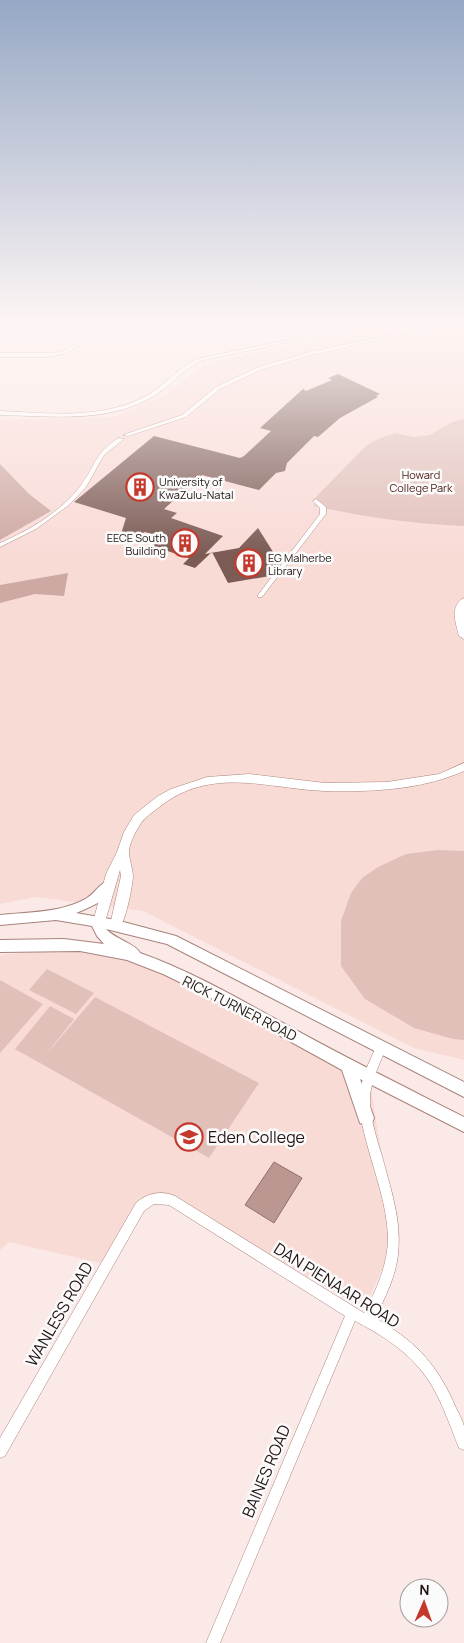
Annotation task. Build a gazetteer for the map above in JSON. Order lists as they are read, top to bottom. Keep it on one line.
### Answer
{"streets":{"main road":["RICK TURNER ROAD"],"street":["DAN PIENAAR ROAD","WANLESS ROAD","BAINES ROAD"]},"crossings":[["DAN PIENAAR ROAD","WANLESS ROAD"],["DAN PIENAAR ROAD","BAINES ROAD"]],"parks":["Howard College Park"],"places":{"building":["University of KwaZulu-Natal","EECE South Building","EG Malherbe Library"],"school or university":["Eden College"]},"north":"top"}
